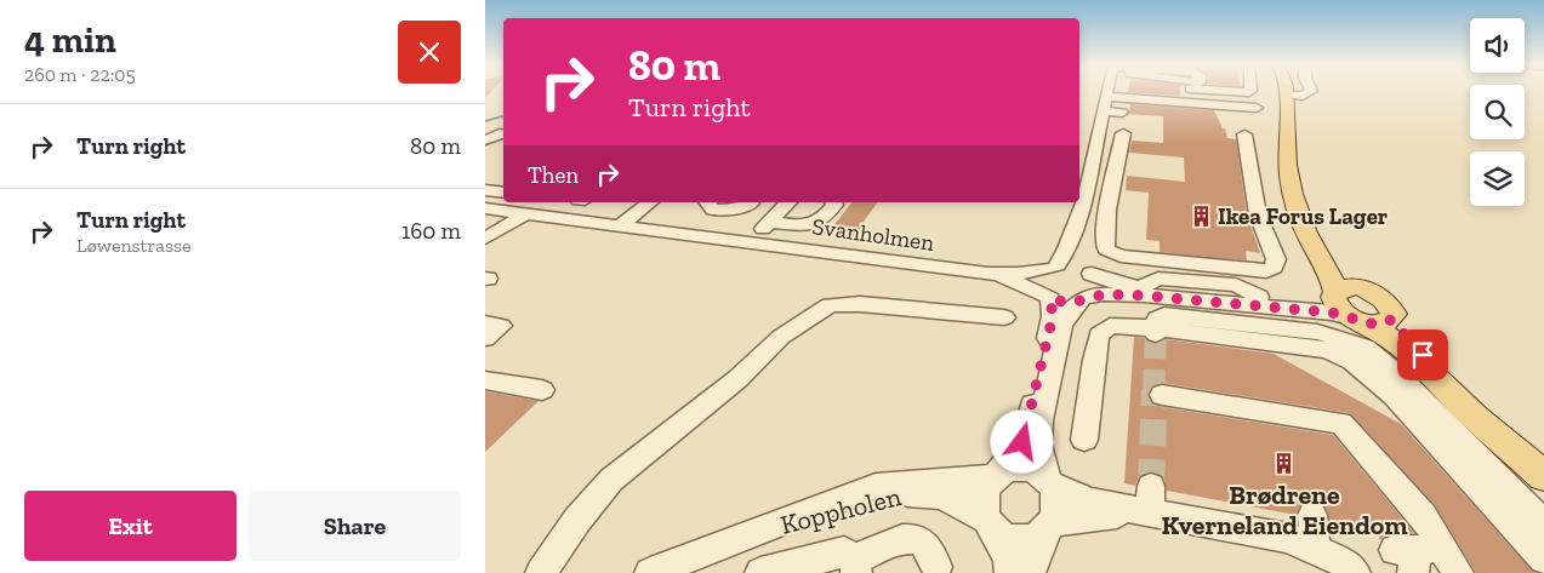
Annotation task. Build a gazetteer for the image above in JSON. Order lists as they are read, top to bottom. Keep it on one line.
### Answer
{"streets":{"street":["Svanholmen","Koppholen"]},"places":{"building":["Ikea Forus Lager","Brødrene Kverneland Eiendom"]},"page":{"heading":["4 min","260 m · 22:05"],"turn":["80 m","Turn right"],"list":[{"name":"Turn right","value":"80 m"},{"name":"Turn right","note":"Løwenstrasse","value":"160 m"}],"then":"Then","buttons":["Exit","Share"]}}
